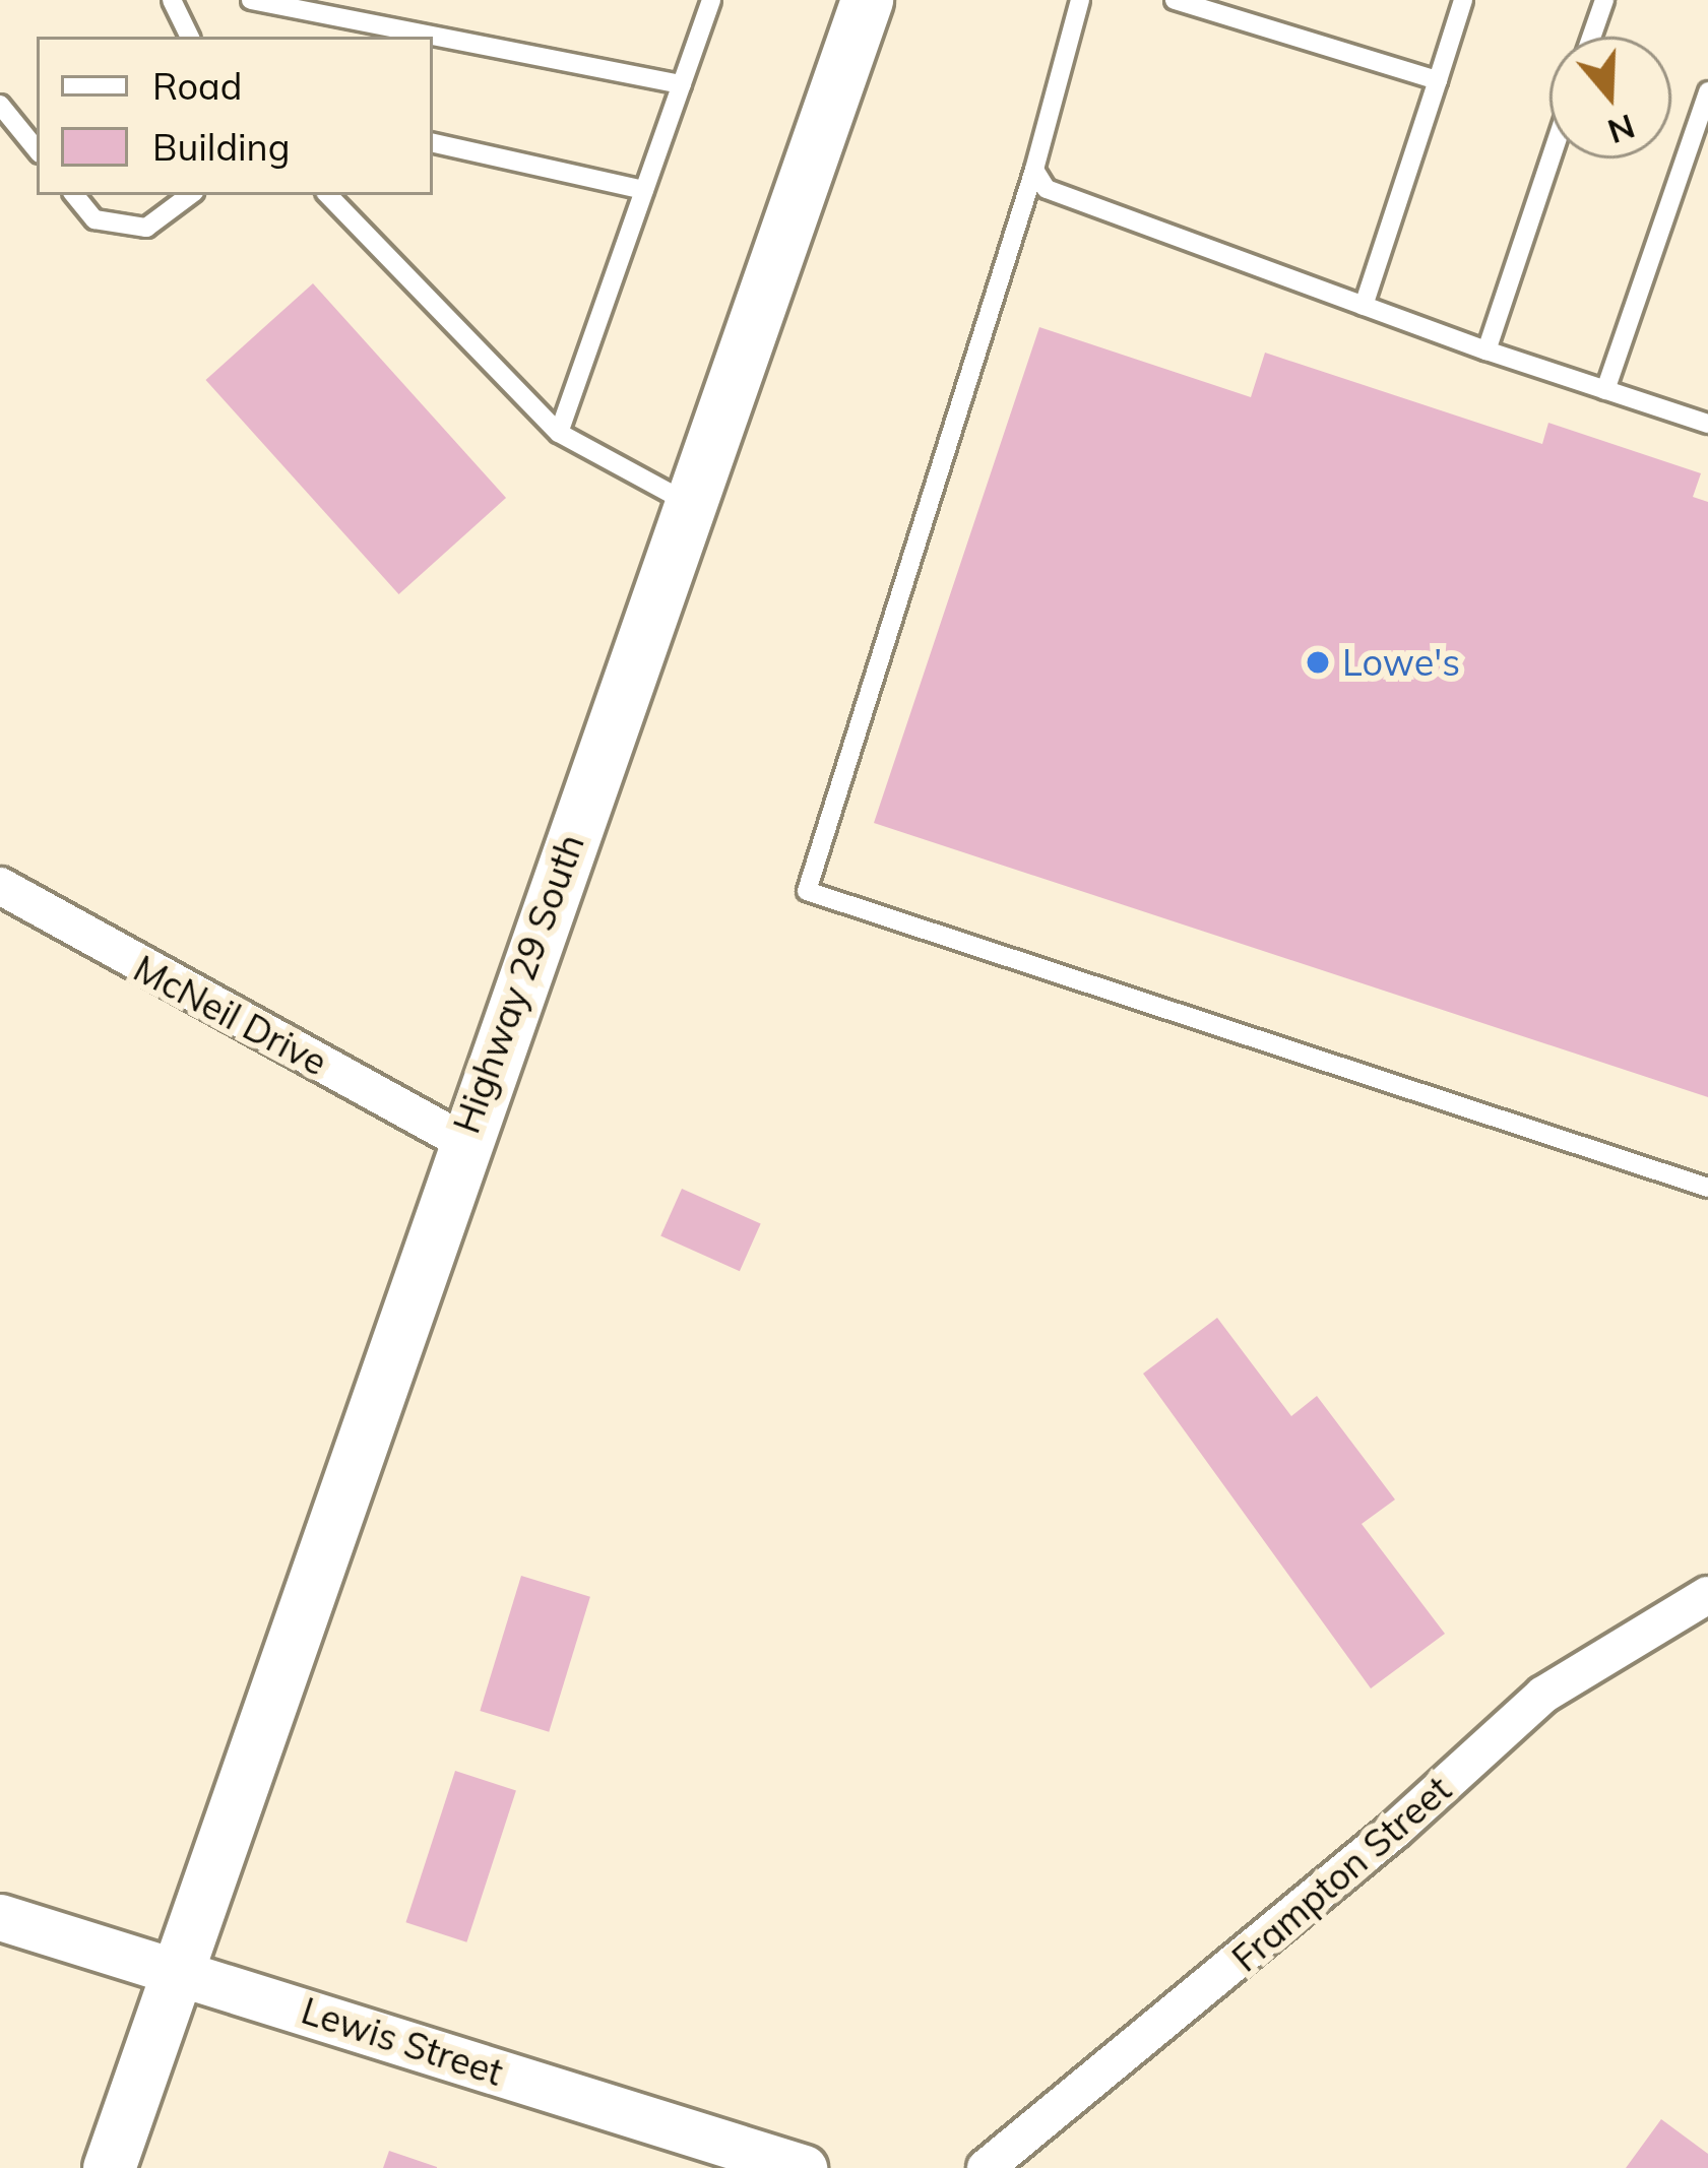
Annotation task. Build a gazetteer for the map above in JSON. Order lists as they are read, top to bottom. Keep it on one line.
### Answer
{"streets":{"main road":["Highway 29 South"],"street":["McNeil Drive","Frampton Street","Lewis Street"]},"crossings":[["Highway 29 South","McNeil Drive"],["Highway 29 South","Lewis Street"]],"places":["Lowe's"],"legend":["Road","Building"],"north":"bottom"}
